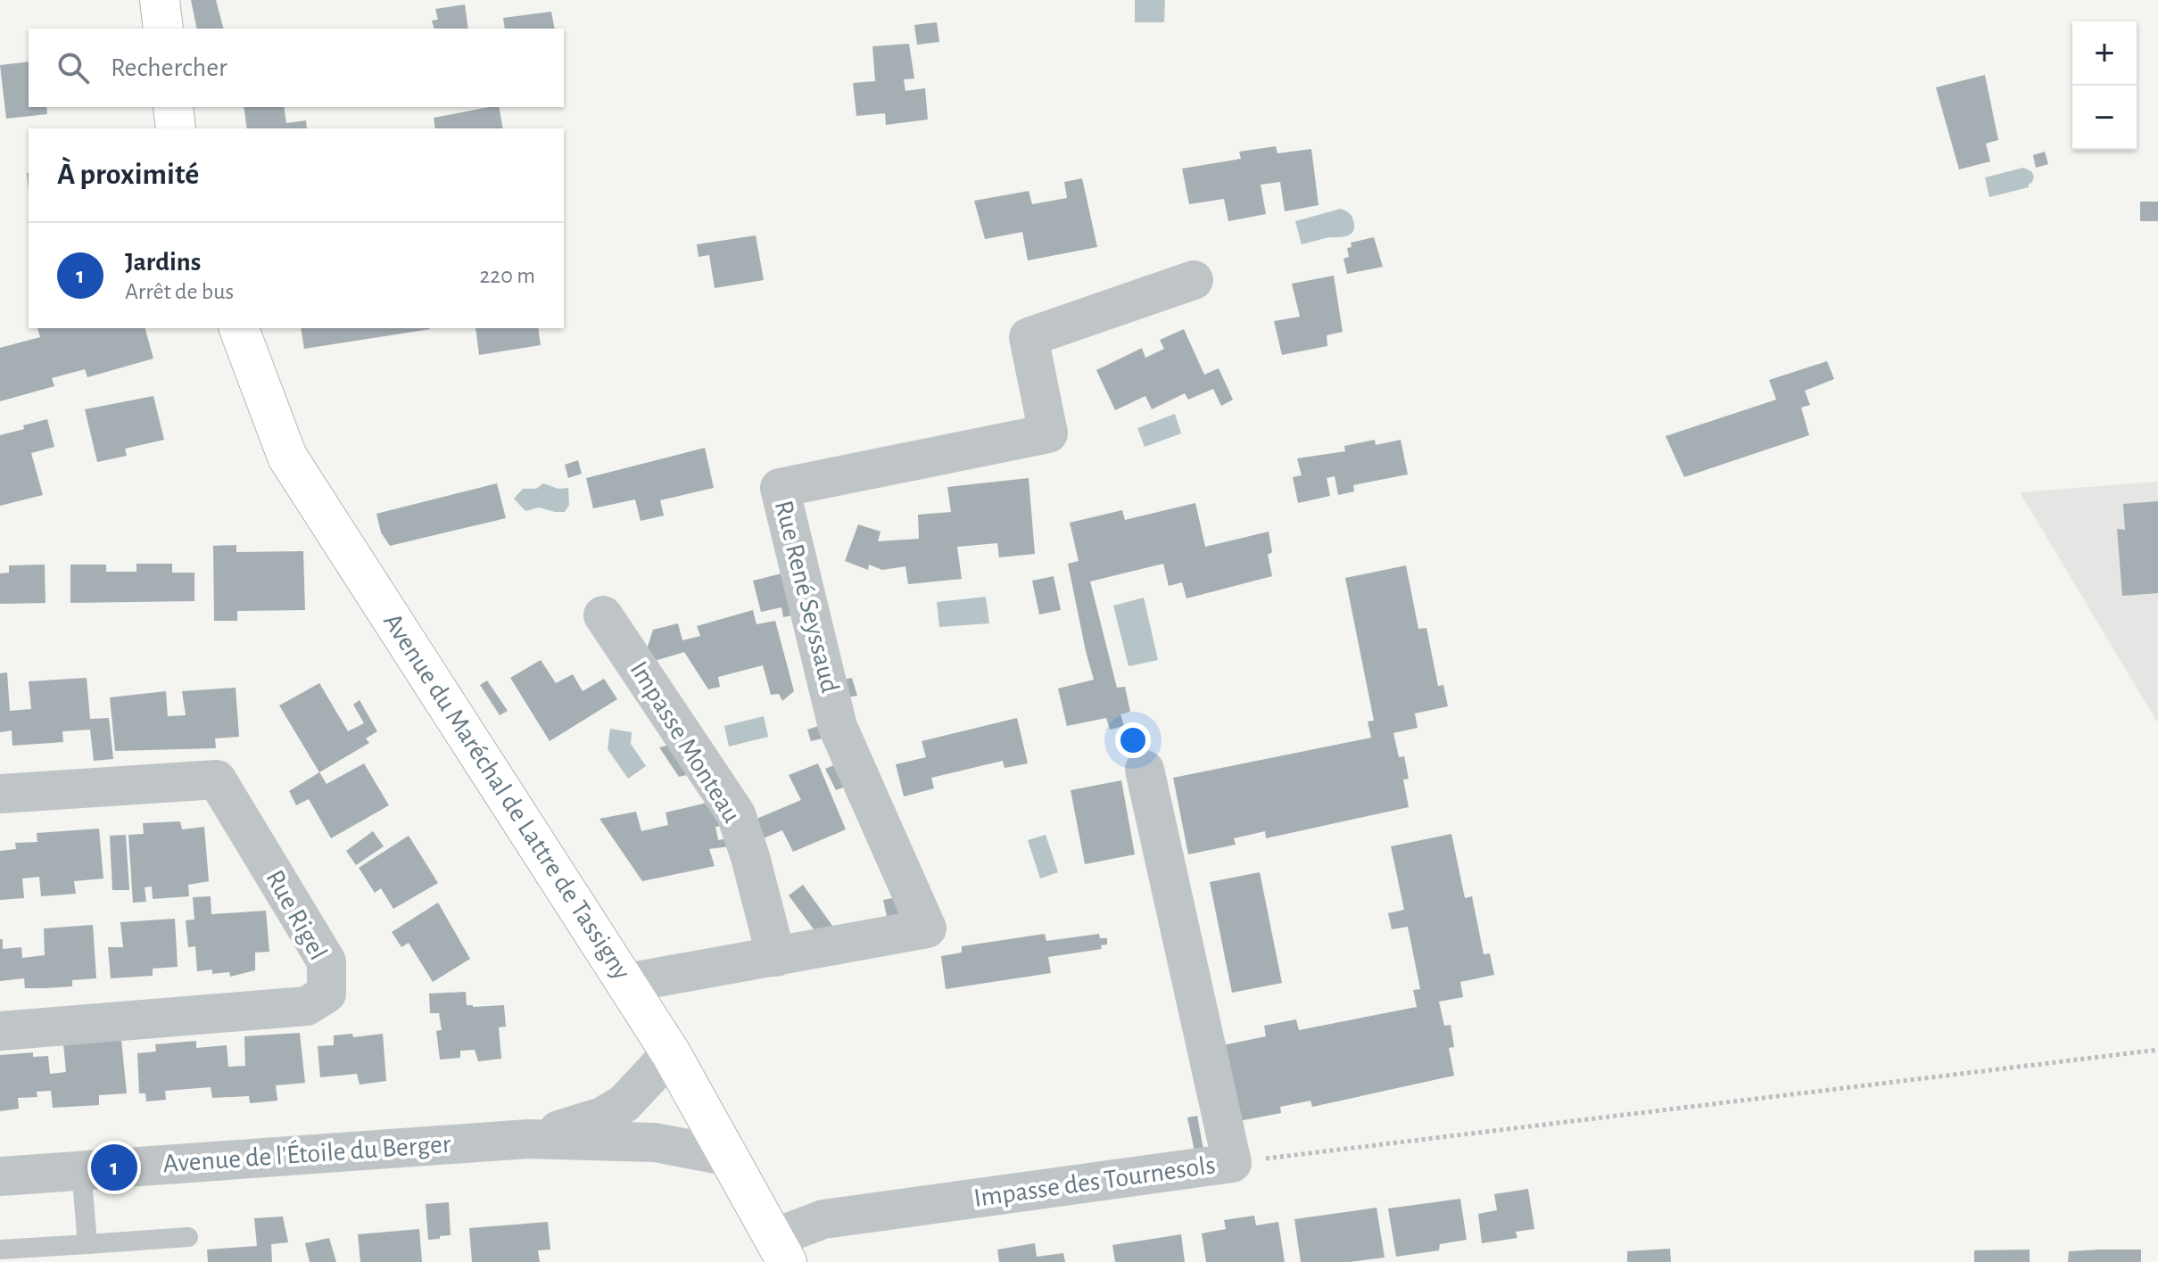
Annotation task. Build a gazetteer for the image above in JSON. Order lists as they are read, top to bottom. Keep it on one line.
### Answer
{"streets":{"main road":["Avenue du Maréchal de Lattre de Tassigny"],"street":["Rue René Seyssaud","Impasse Monteau","Rue Rigel","Avenue de l'Étoile du Berger","Impasse des Tournesols"]},"crossings":[["Rue René Seyssaud","Impasse Monteau"],["Rue René Seyssaud","Avenue du Maréchal de Lattre de Tassigny"],["Avenue du Maréchal de Lattre de Tassigny","Avenue de l'Étoile du Berger"],["Avenue du Maréchal de Lattre de Tassigny","Impasse des Tournesols"]],"page":{"map_buttons":["+","−"],"search":"Rechercher","heading":"À proximité","list":[{"mark":"1","name":"Jardins","note":"Arrêt de bus","value":"220 m"}],"pins":"1"}}
